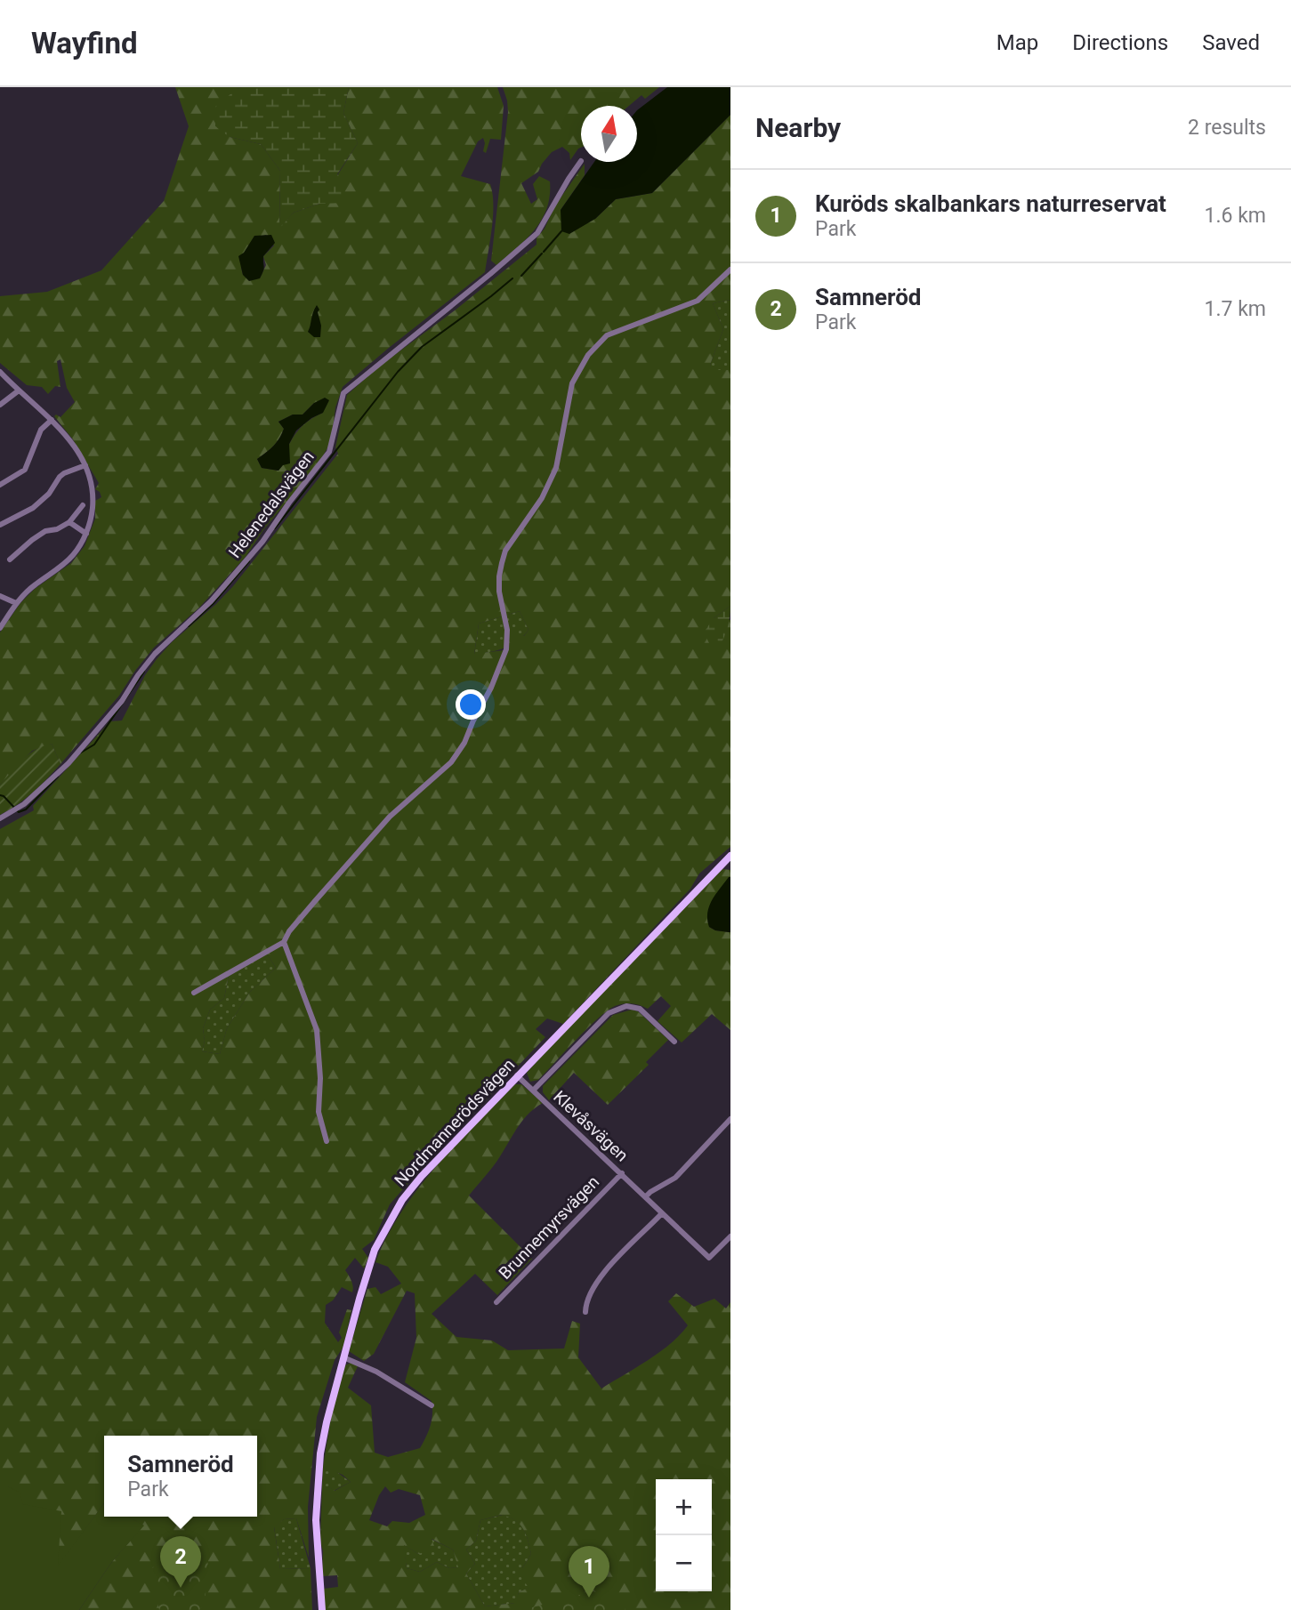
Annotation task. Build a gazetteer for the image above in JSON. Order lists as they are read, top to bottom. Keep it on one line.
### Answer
{"streets":{"main road":["Nordmannerödsvägen"],"street":["Helenedalsvägen","Klevåsvägen","Brunnemyrsvägen"]},"crossings":[["Nordmannerödsvägen","Klevåsvägen"],["Klevåsvägen","Brunnemyrsvägen"]],"north":"top","page":{"header":"Wayfind","nav":["Map","Directions","Saved"],"heading":["Nearby","2 results"],"list":[{"mark":"1","name":"Kuröds skalbankars naturreservat","note":"Park","value":"1.6 km"},{"mark":"2","name":"Samneröd","note":"Park","value":"1.7 km"}],"popup":["Samneröd","Park"],"map_buttons":["+","−"],"pins":["2","1"]}}
